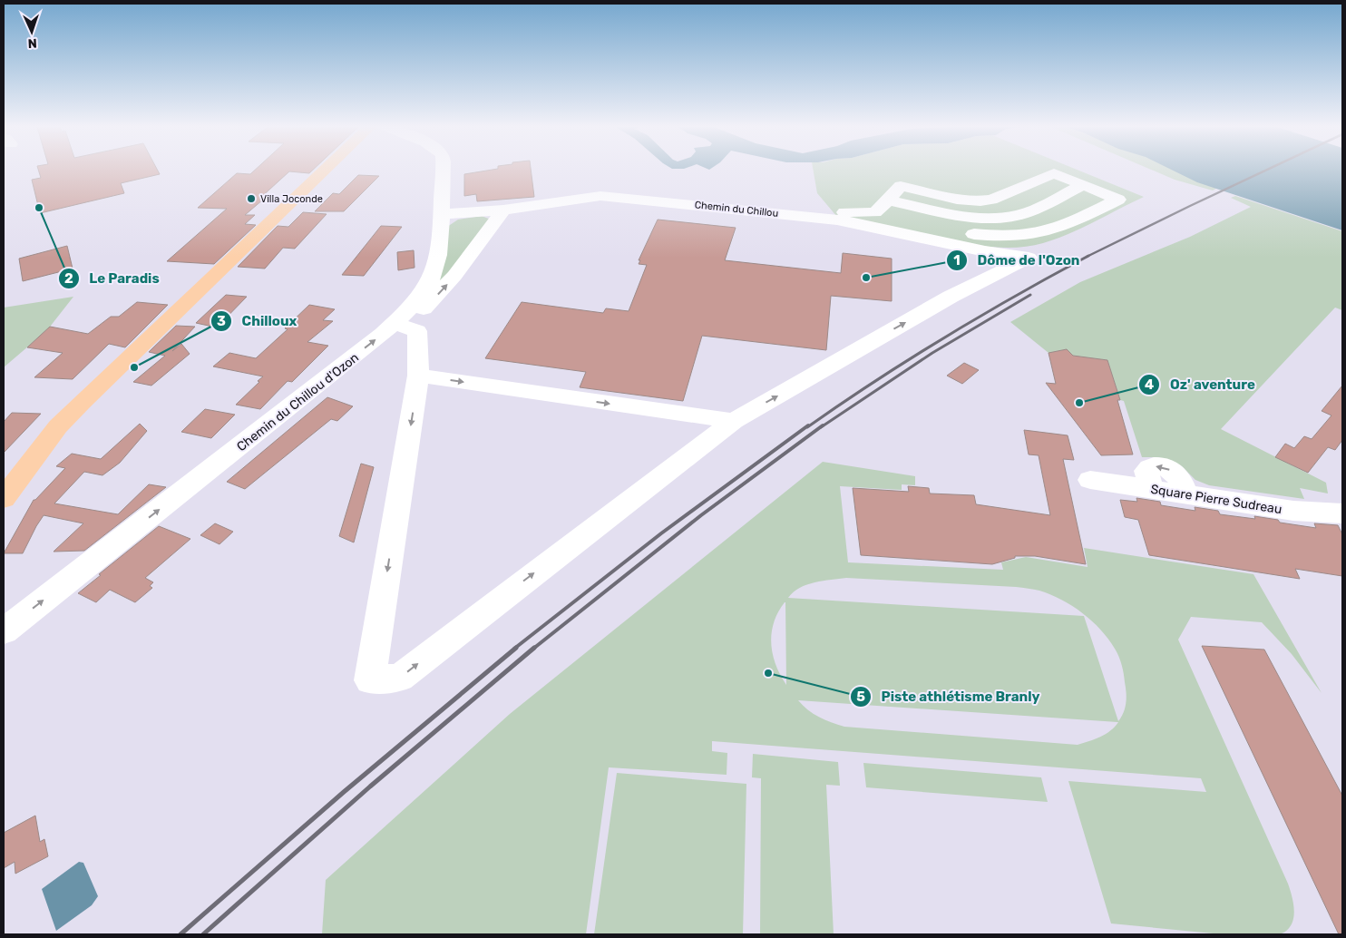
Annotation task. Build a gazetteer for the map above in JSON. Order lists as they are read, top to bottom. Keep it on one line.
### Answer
{"streets":{"street":["Chemin du Chillou","Chemin du Chillou d'Ozon","Square Pierre Sudreau"]},"crossings":[["Chemin du Chillou","Chemin du Chillou d'Ozon"]],"one_way":["Chemin du Chillou d'Ozon"],"places":["Villa Joconde","Le Paradis","Dôme de l'Ozon","Chilloux","Oz' aventure","Piste athlétisme Branly"],"north":"bottom"}
